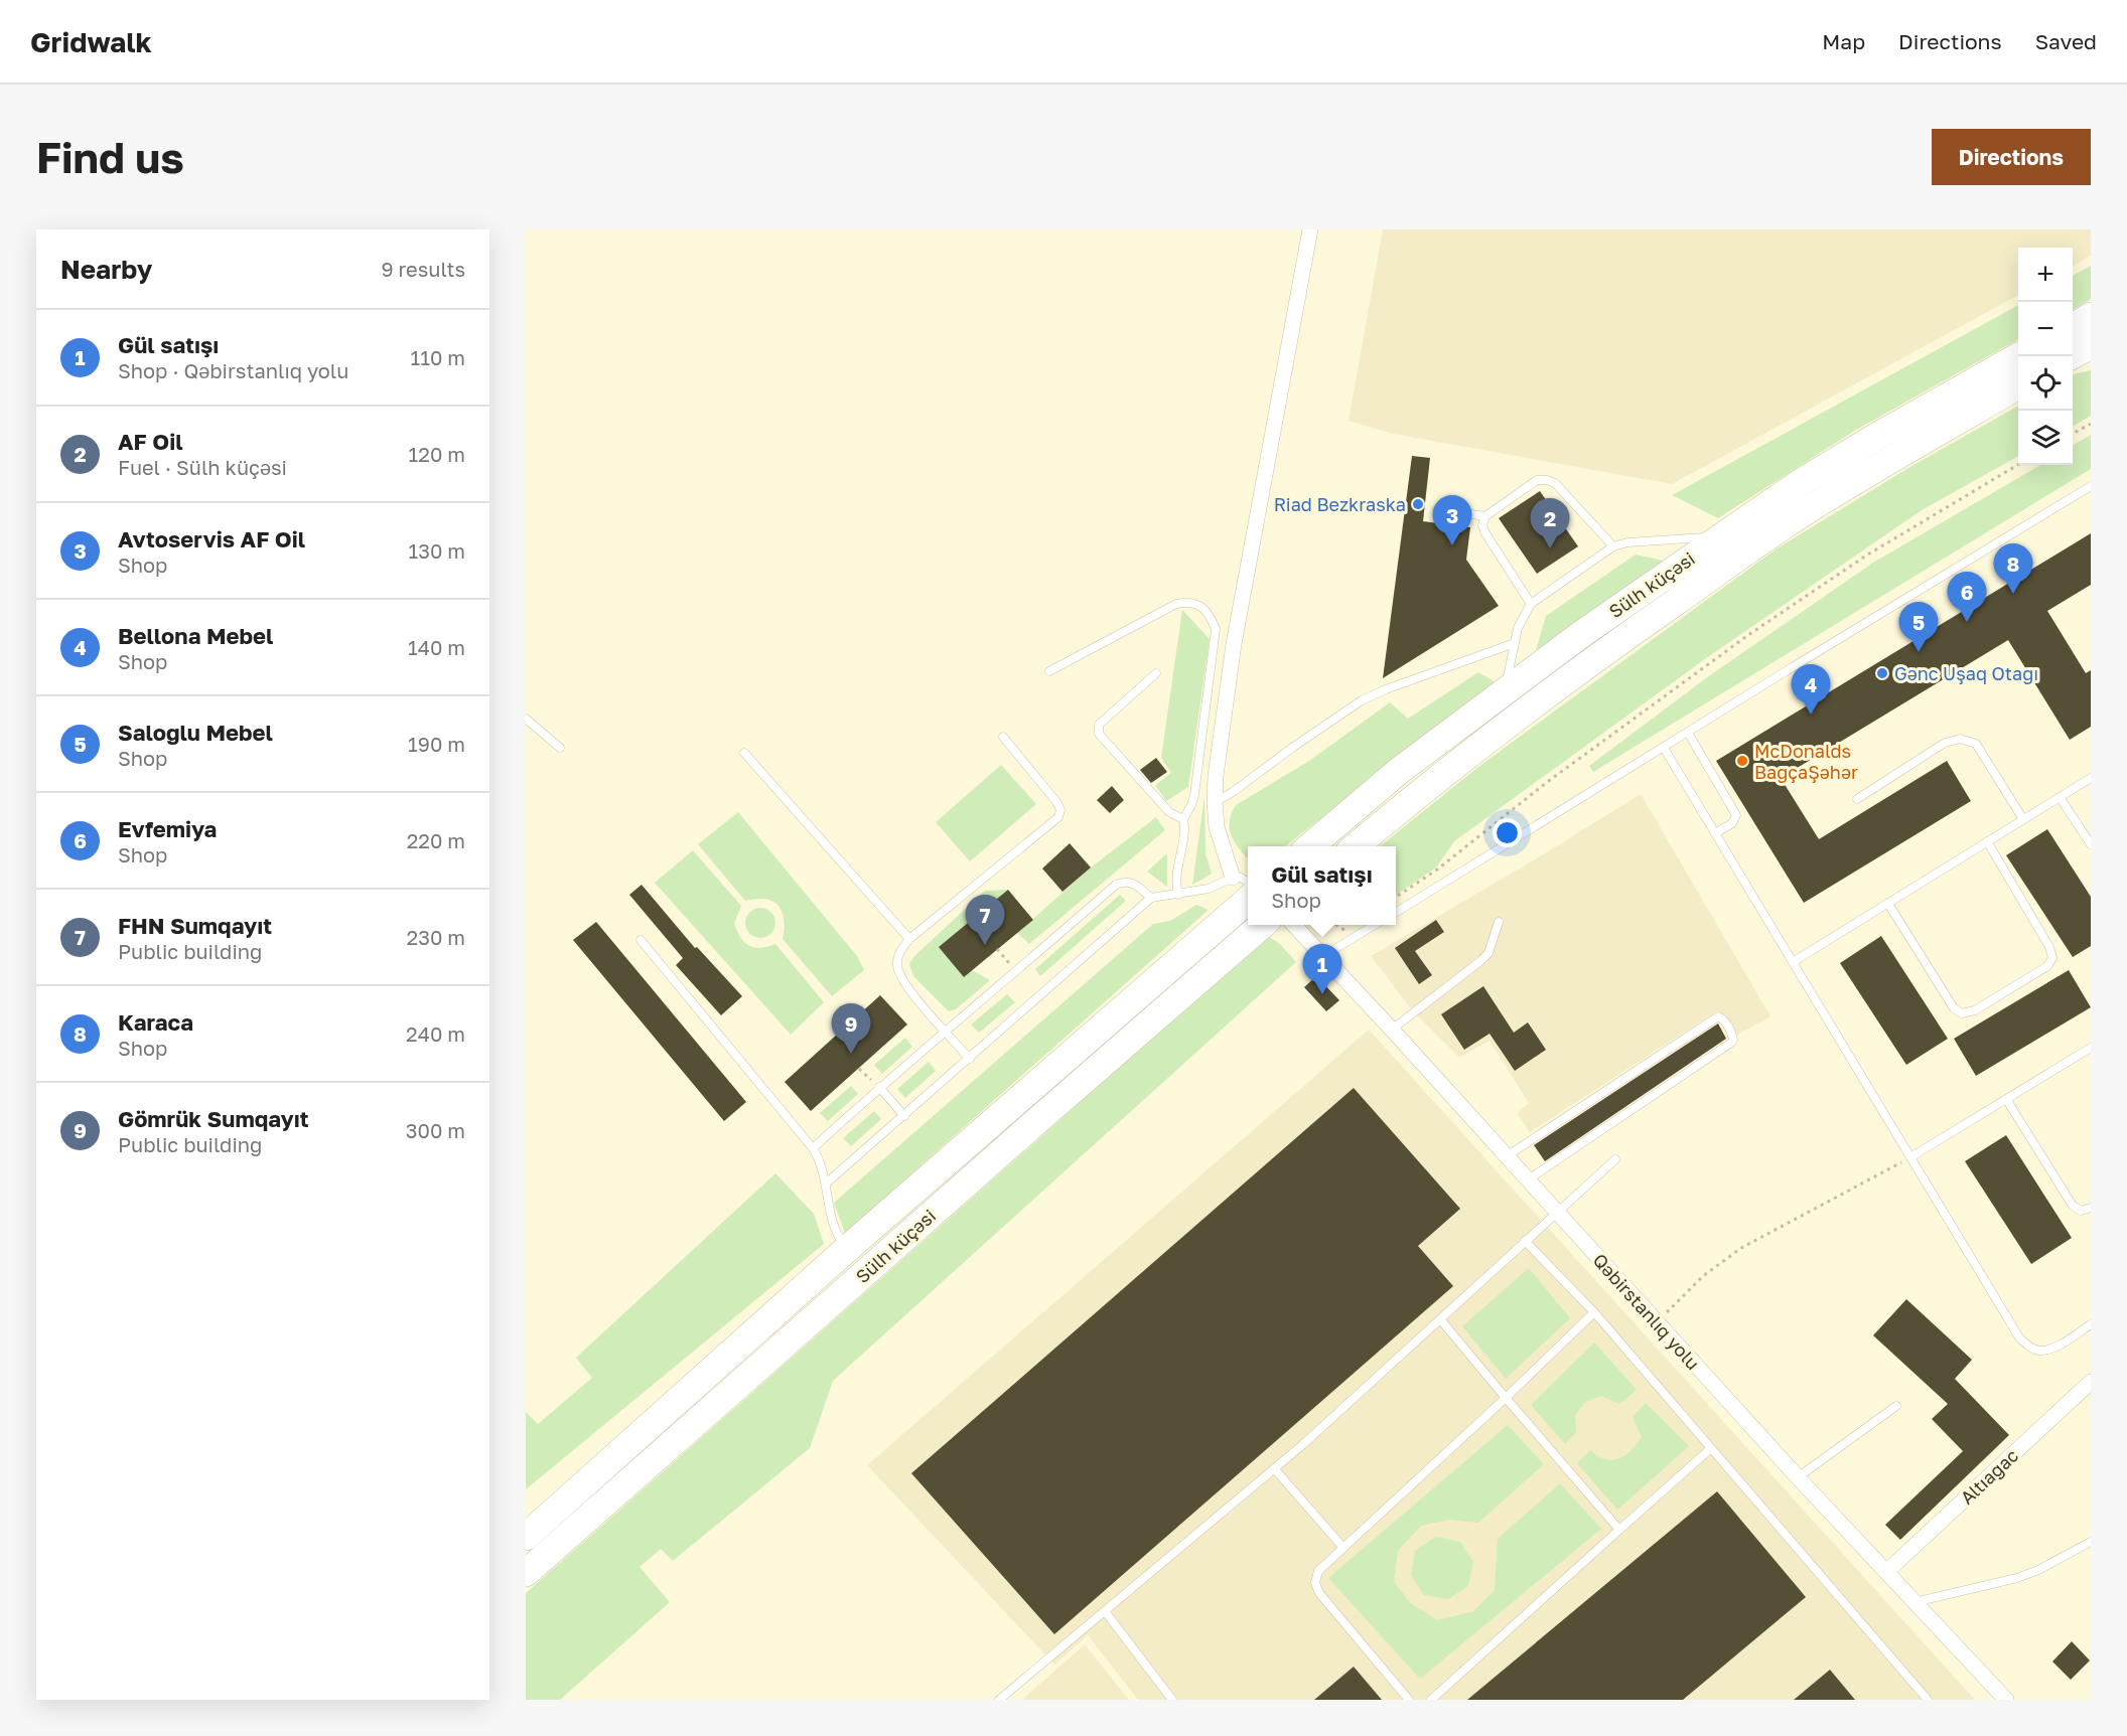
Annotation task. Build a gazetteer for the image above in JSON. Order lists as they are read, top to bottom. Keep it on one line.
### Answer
{"streets":{"highway":["Sülh küçəsi"],"street":["Qəbirstanlıq yolu","Altıağac"]},"crossings":[["Qəbirstanlıq yolu","Altıağac"]],"places":["Riad Bezkraska","Gənc Uşaq Otağı","McDonalds BağçaŞəhər"],"page":{"header":"Gridwalk","nav":["Map","Directions","Saved"],"buttons":"Directions","title":"Find us","heading":["Nearby","9 results"],"map_buttons":["+","−"],"list":[{"mark":"1","name":"Gül satışı","note":"Shop · Qəbirstanlıq yolu","value":"110 m"},{"mark":"2","name":"AF Oil","note":"Fuel · Sülh küçəsi","value":"120 m"},{"mark":"3","name":"Avtoservis AF Oil","note":"Shop","value":"130 m"},{"mark":"4","name":"Bellona Mebel","note":"Shop","value":"140 m"},{"mark":"5","name":"Saloğlu Mebel","note":"Shop","value":"190 m"},{"mark":"6","name":"Evfemiya","note":"Shop","value":"220 m"},{"mark":"7","name":"FHN Sumqayıt","note":"Public building","value":"230 m"},{"mark":"8","name":"Karaca","note":"Shop","value":"240 m"},{"mark":"9","name":"Gömrük Sumqayıt","note":"Public building","value":"300 m"}],"pins":["3","2","8","6","5","4","7","1","9"],"popup":["Gül satışı","Shop"]}}
